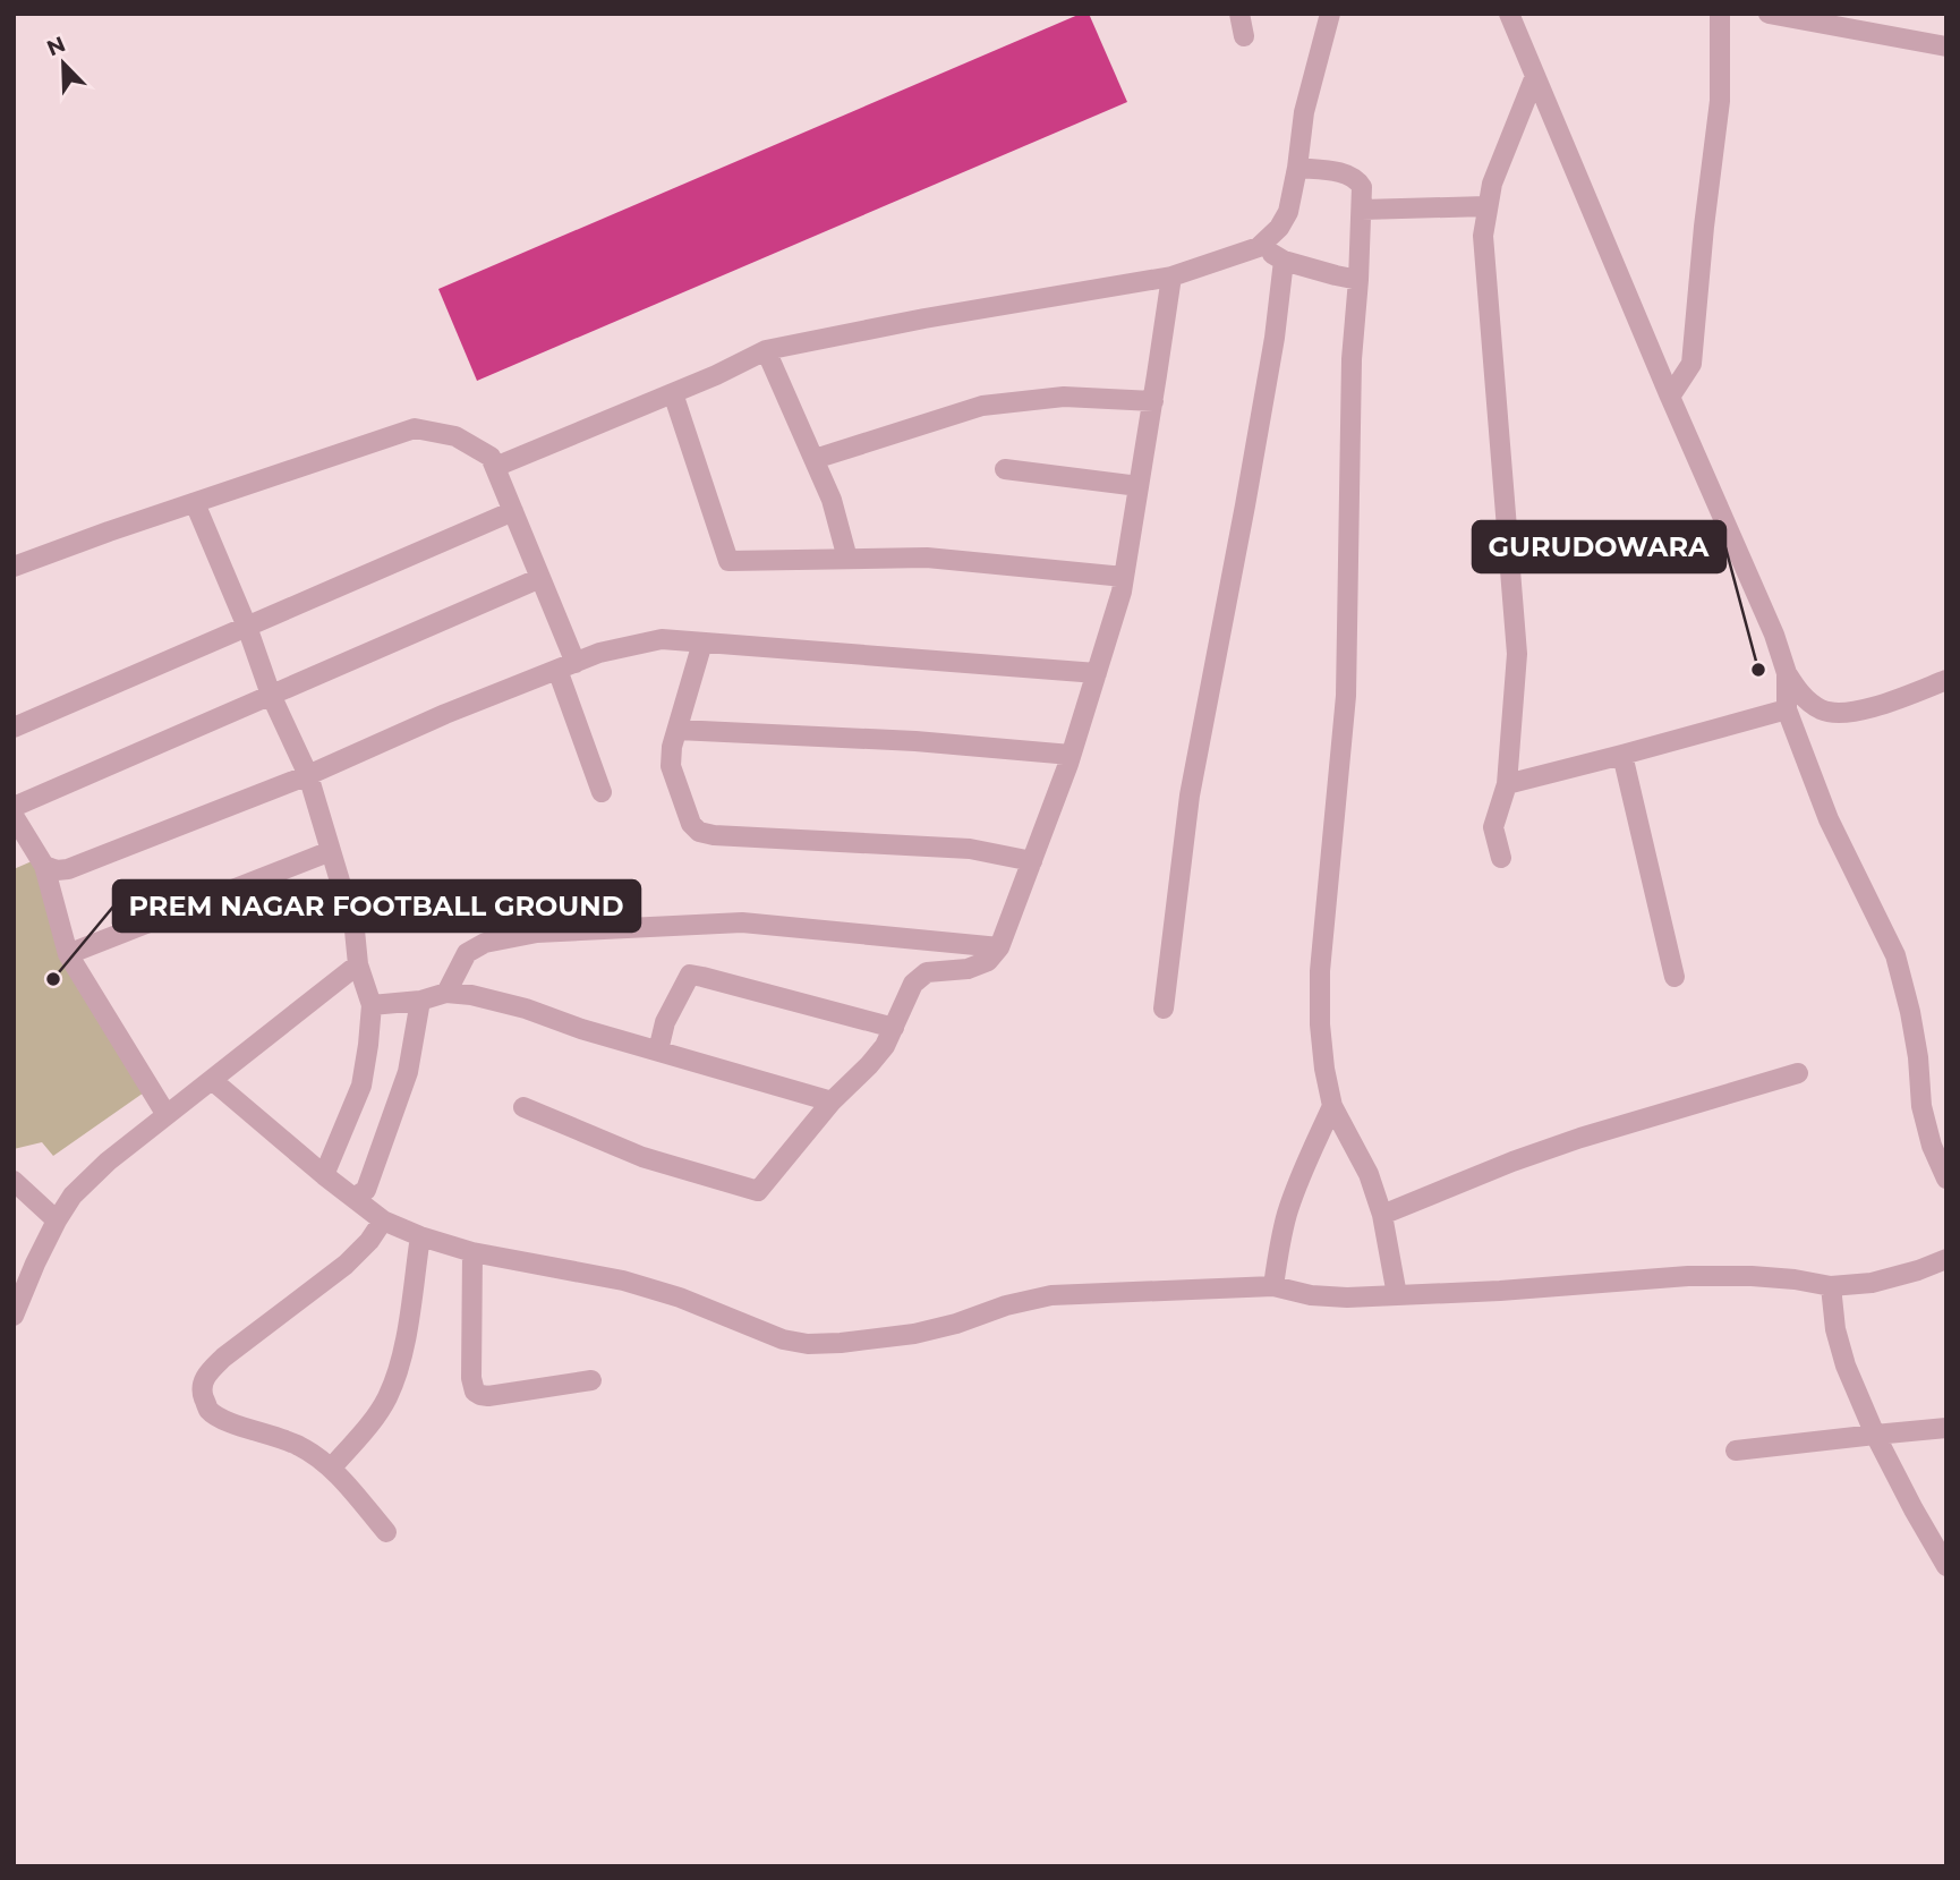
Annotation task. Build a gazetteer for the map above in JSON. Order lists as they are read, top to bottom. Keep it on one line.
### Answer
{"places":["GURUDOWARA","PREM NAGAR FOOTBALL GROUND"],"north":"top left"}
